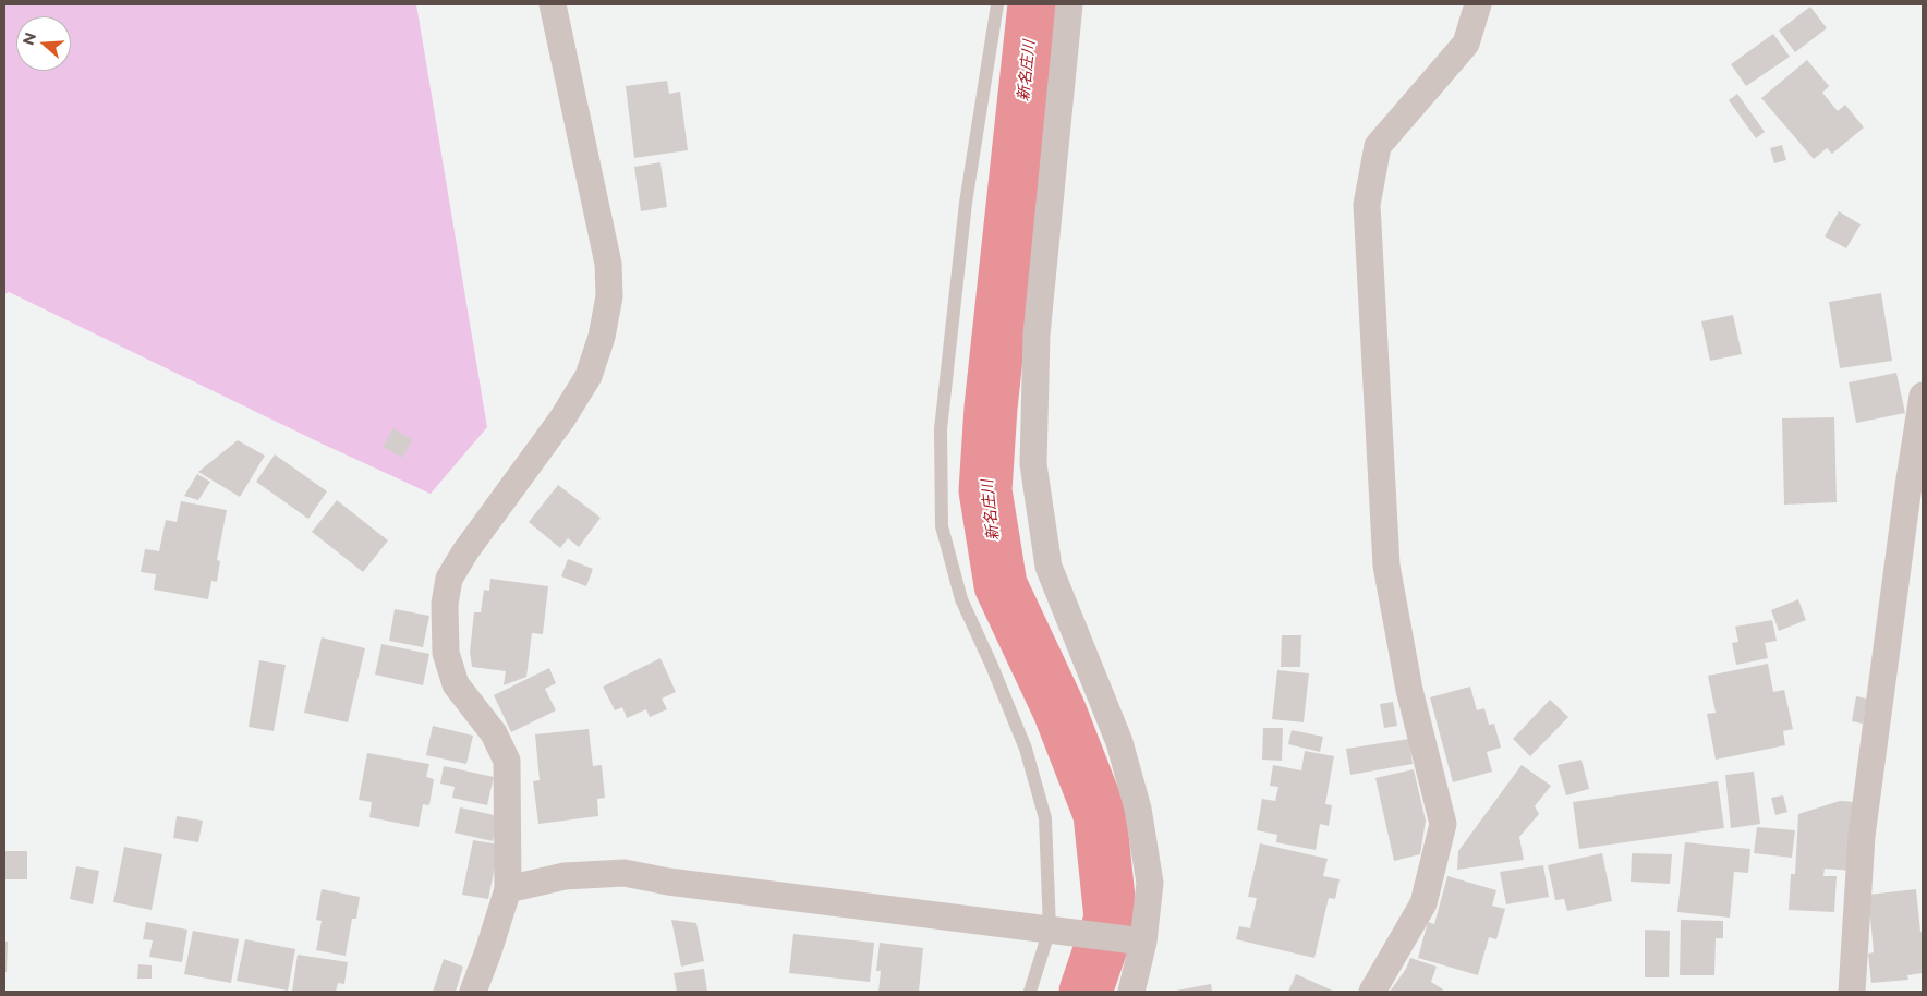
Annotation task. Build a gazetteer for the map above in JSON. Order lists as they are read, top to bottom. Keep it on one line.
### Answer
{"water":["新名庄川"],"north":"left"}
